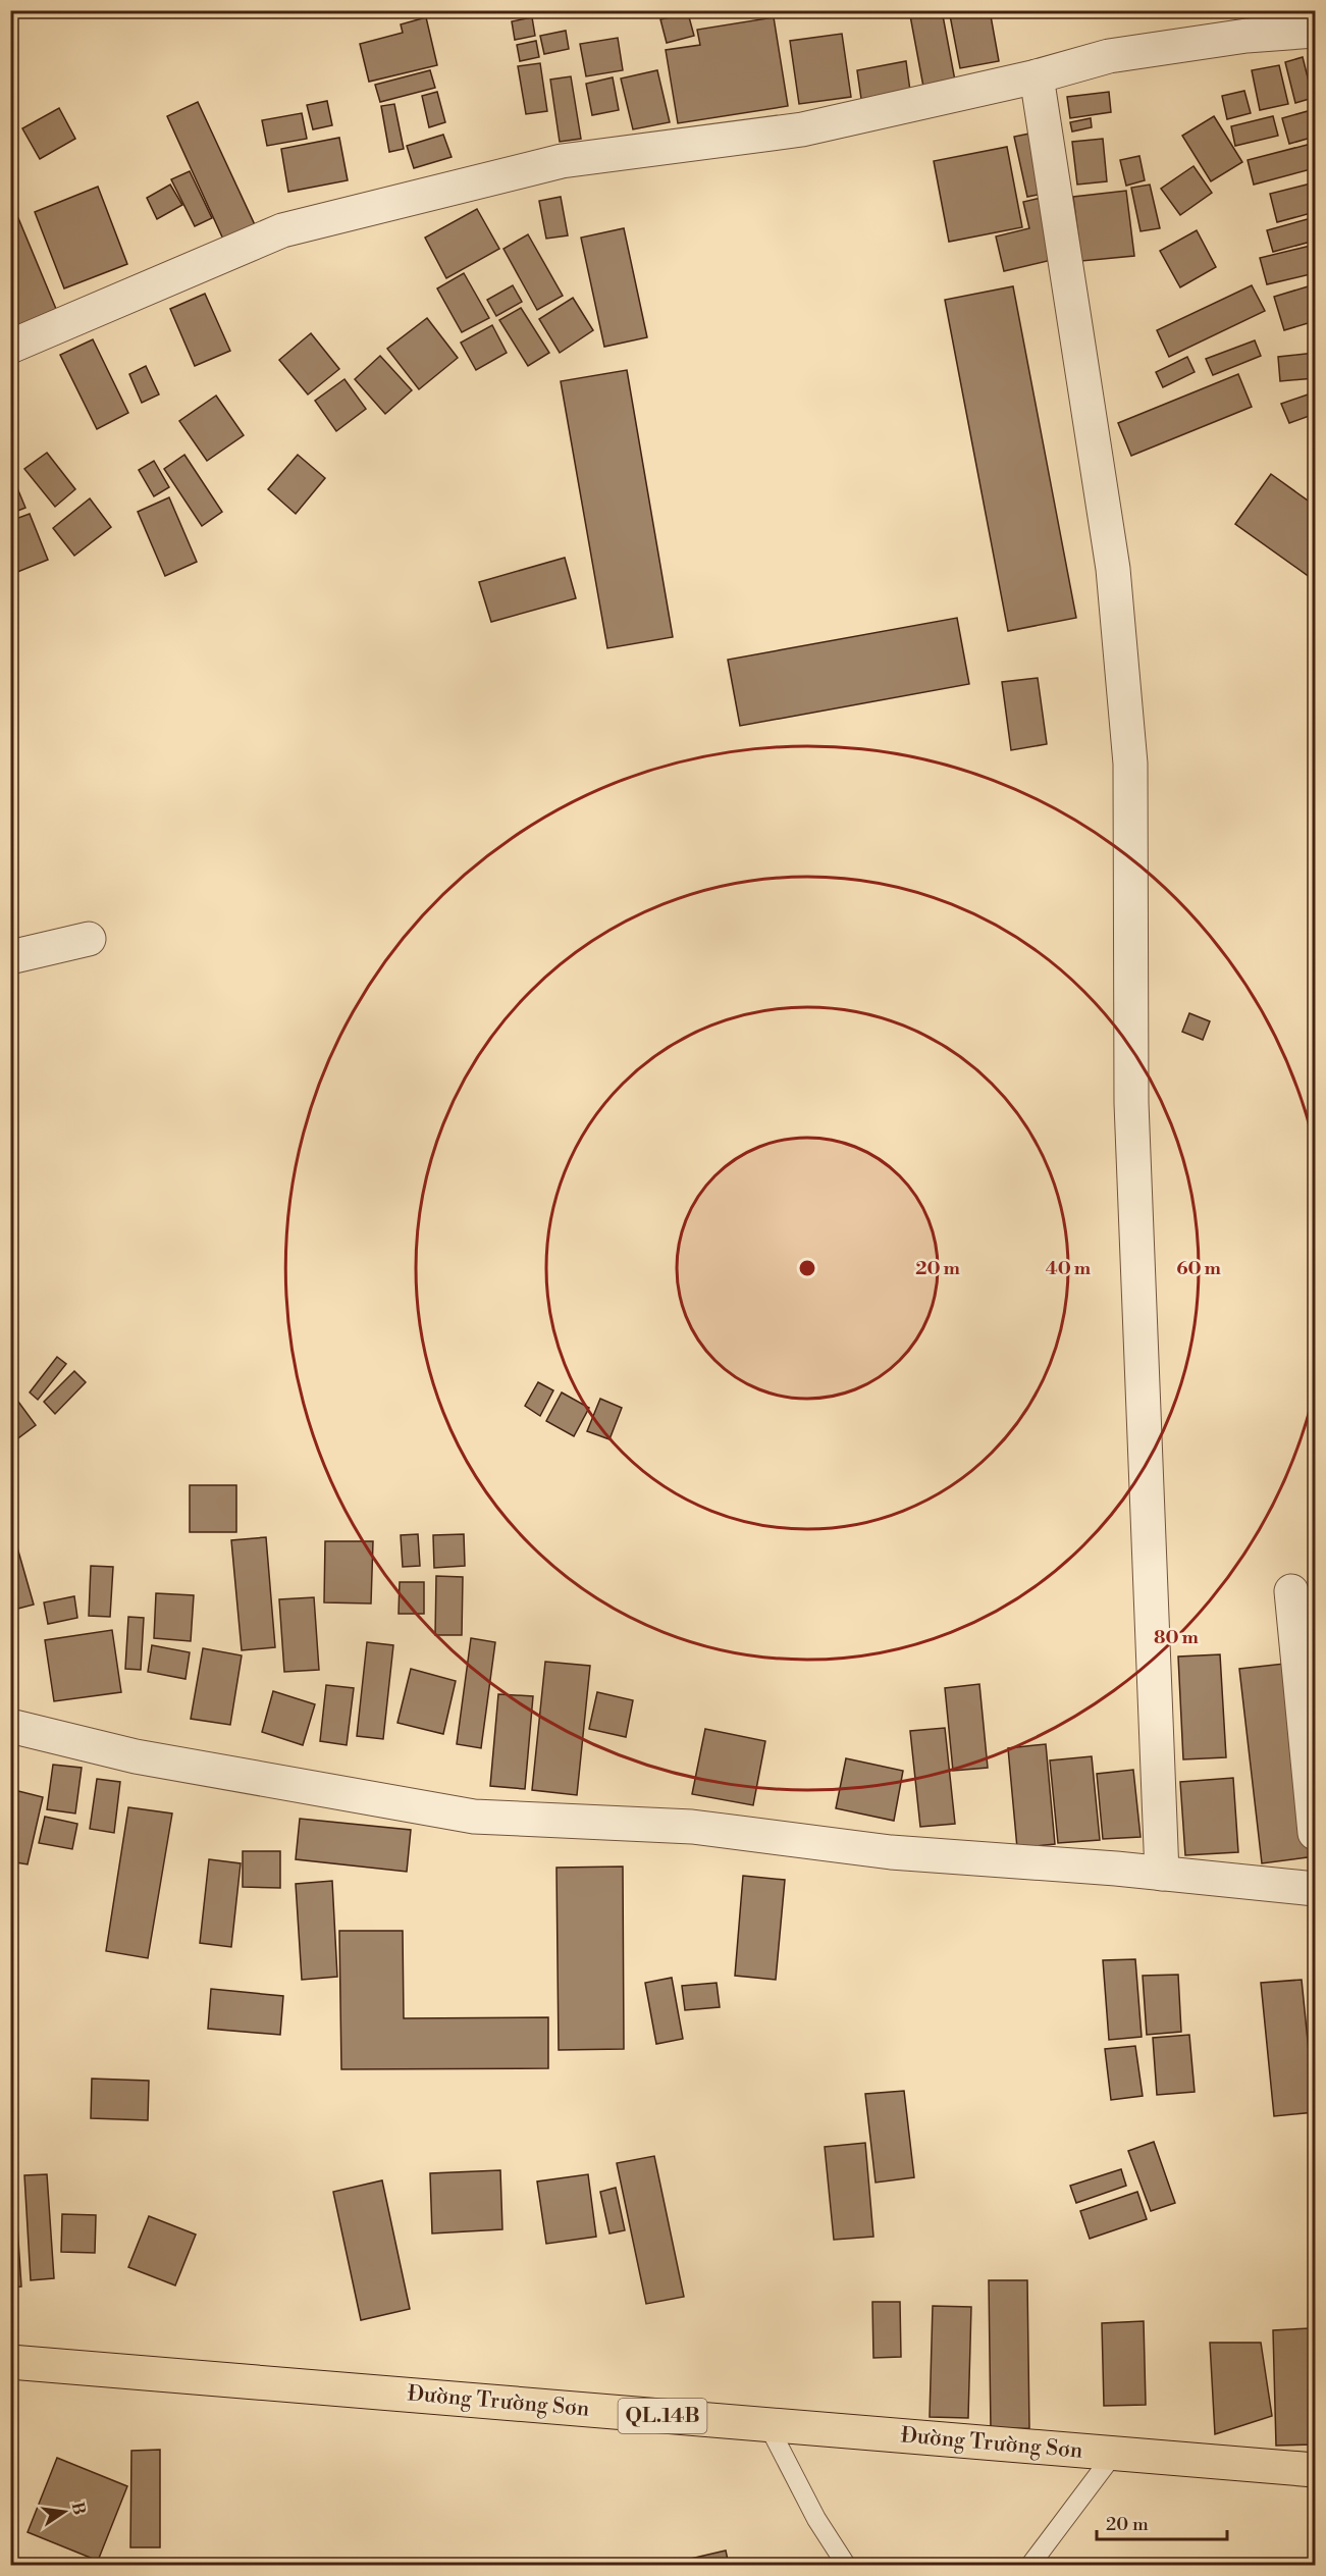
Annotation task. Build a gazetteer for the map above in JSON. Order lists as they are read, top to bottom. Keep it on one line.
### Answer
{"streets":{"highway":["Đường Trường Sơn","QL.14B"]},"scale_bar":"20 m","north":"right","rings":["20 m","40 m","60 m","80 m"]}
